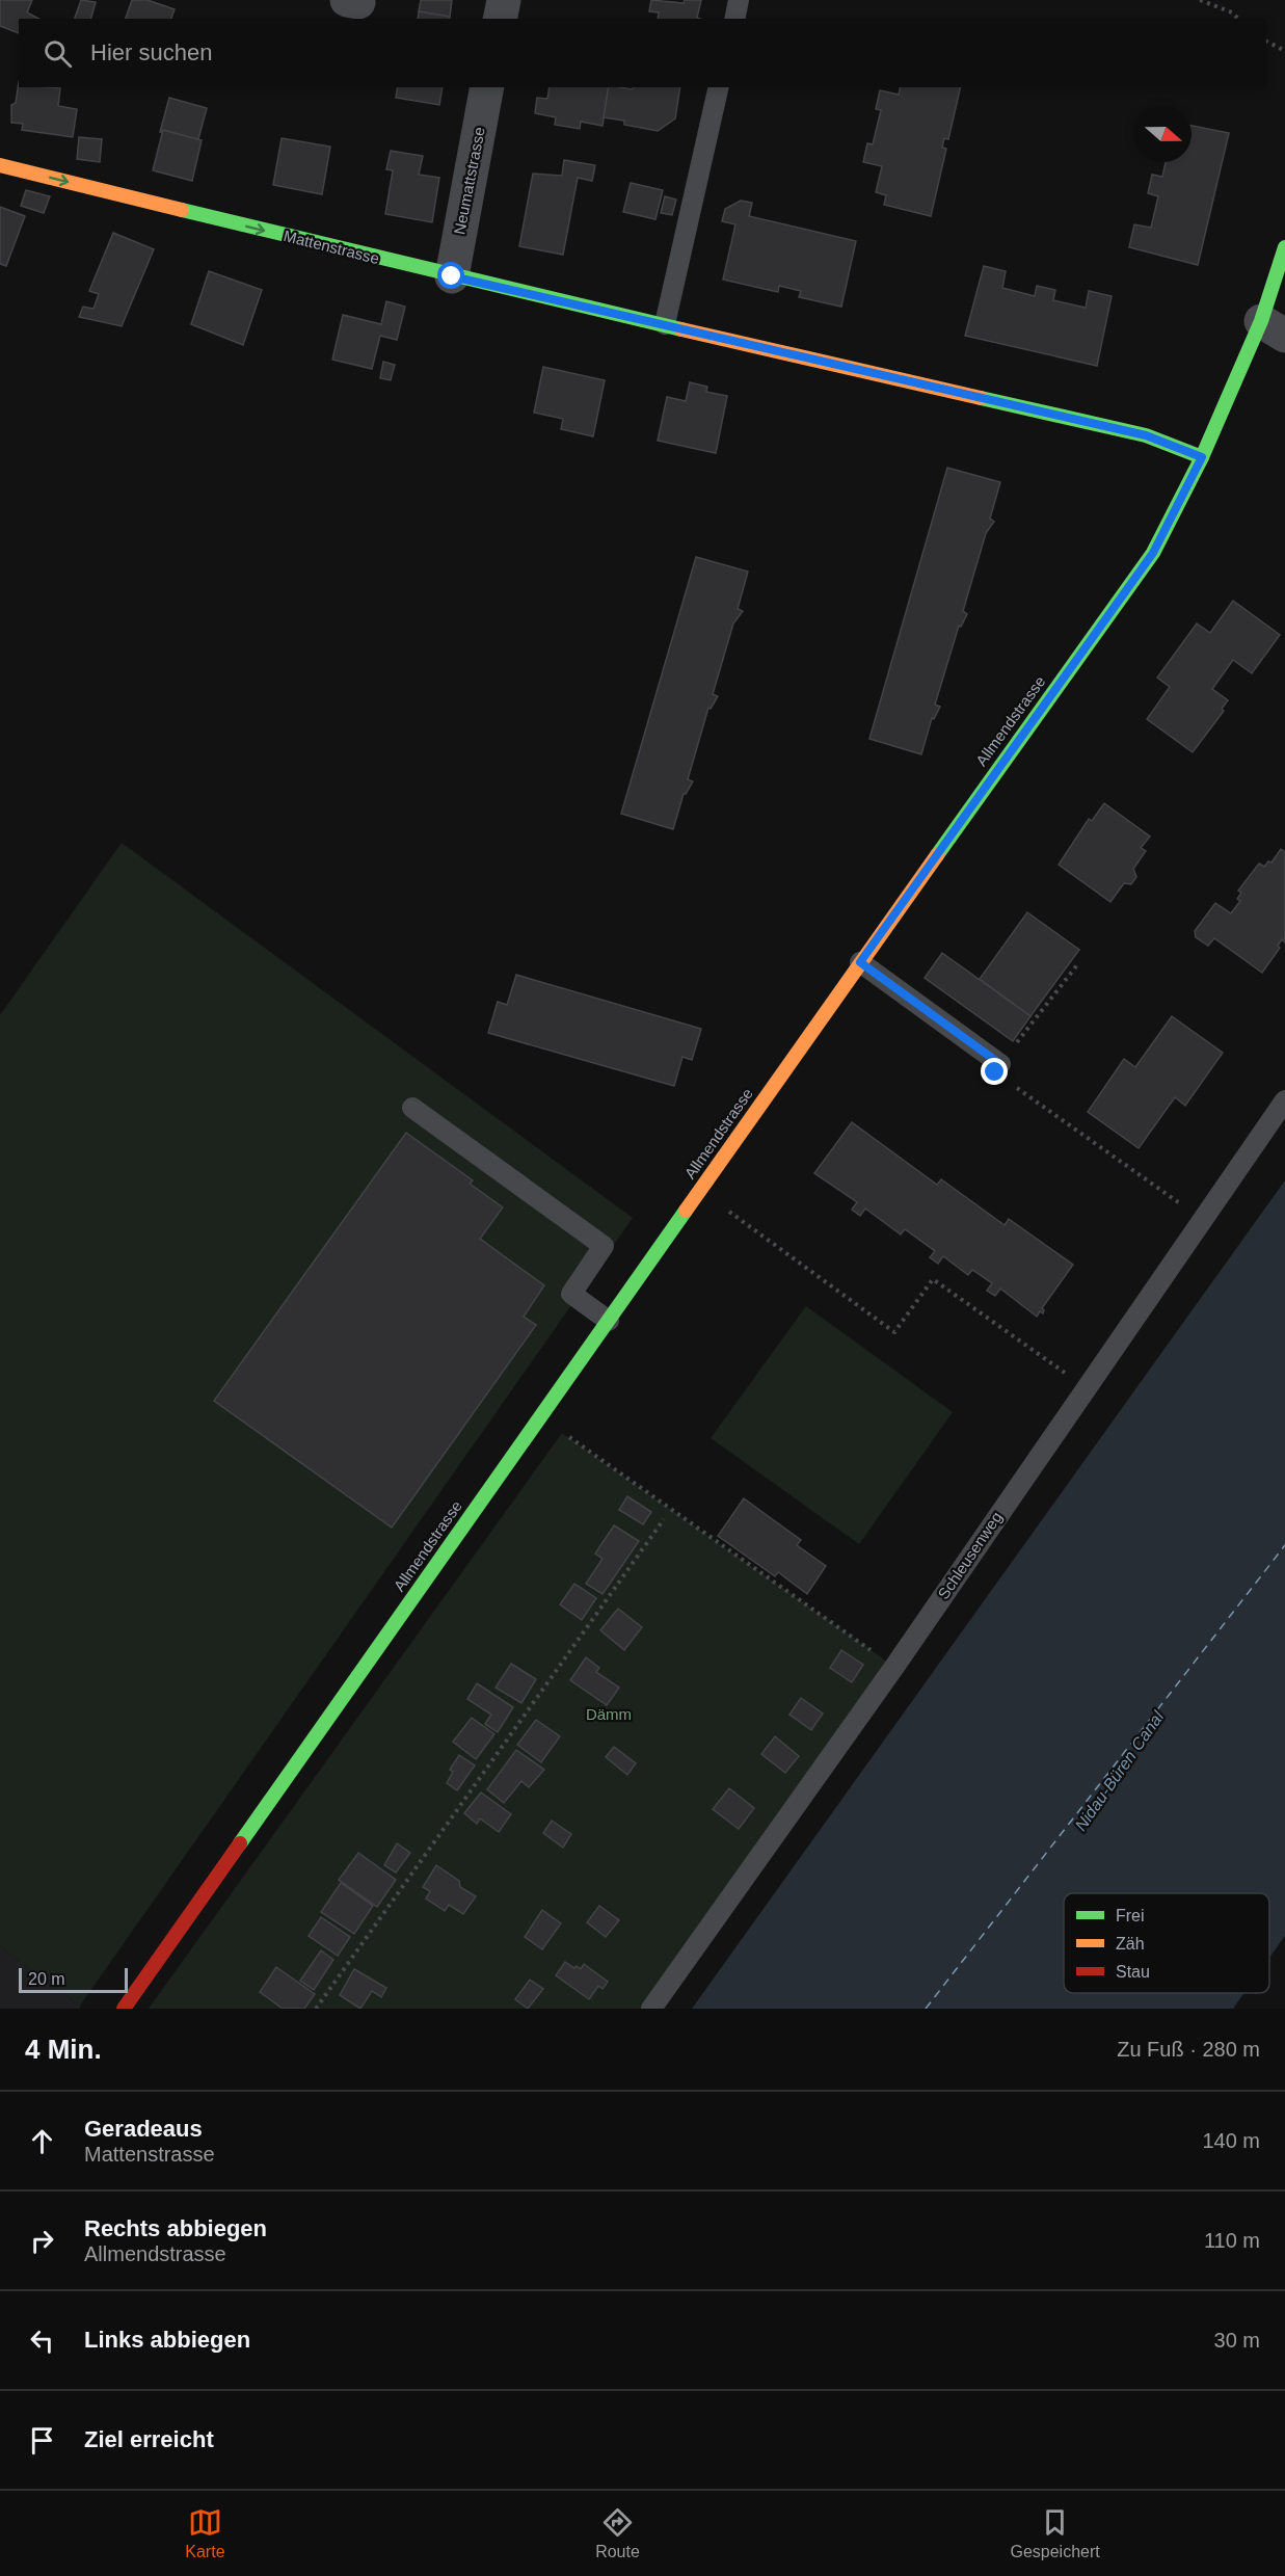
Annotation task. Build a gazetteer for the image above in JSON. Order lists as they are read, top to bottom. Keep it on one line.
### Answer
{"streets":{"main road":["Mattenstrasse","Allmendstrasse"],"street":["Neumattstrasse"],"lane":["Schleusenweg"]},"crossings":[["Neumattstrasse","Mattenstrasse"],["Mattenstrasse","Allmendstrasse"]],"one_way":["Mattenstrasse"],"water":["Nidau-Büren Canal"],"parks":["Dämm"],"legend":["Frei","Zäh","Stau"],"scale_bar":"20 m","north":"right","page":{"search":"Hier suchen","scale":"20 m","heading":["4 Min.","Zu Fuß · 280 m"],"list":[["Geradeaus","Mattenstrasse","140 m"],["Rechts abbiegen","Allmendstrasse","110 m"],["Links abbiegen","30 m"],"Ziel erreicht"],"nav":["Karte","Route","Gespeichert"]}}
